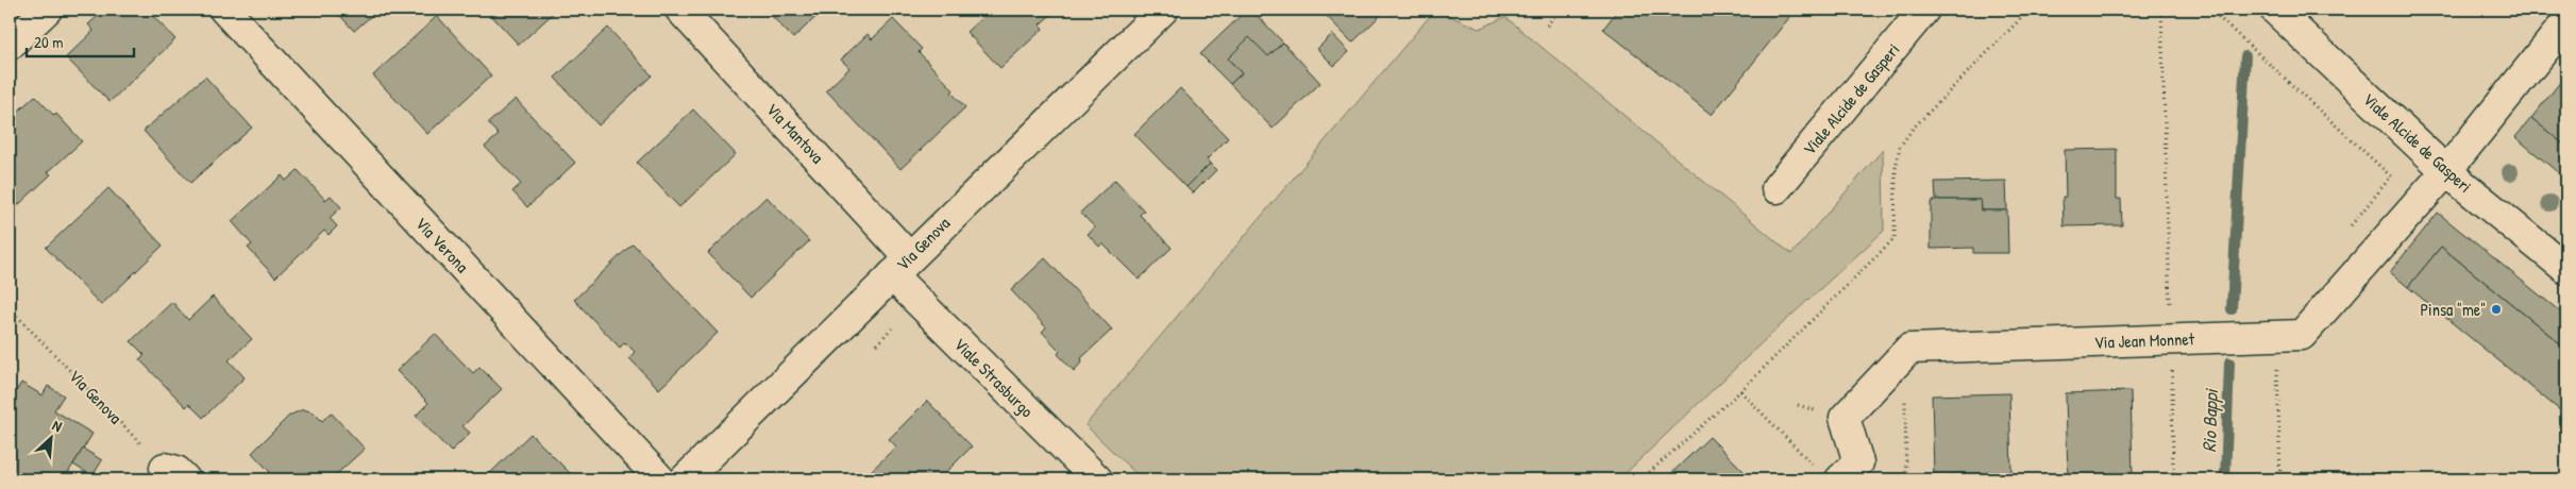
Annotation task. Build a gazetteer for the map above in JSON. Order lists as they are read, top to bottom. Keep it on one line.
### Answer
{"streets":{"street":["Viale Alcide de Gasperi","Via Mantova","Via Genova","Via Verona","Via Jean Monnet","Viale Strasburgo"]},"crossings":[["Viale Alcide de Gasperi","Via Jean Monnet"],["Via Mantova","Via Genova"],["Via Mantova","Viale Strasburgo"],["Via Genova","Viale Strasburgo"]],"water":["Rio Bappi"],"places":["Pinsa \"me\""],"scale_bar":"20 m","north":"top right"}
